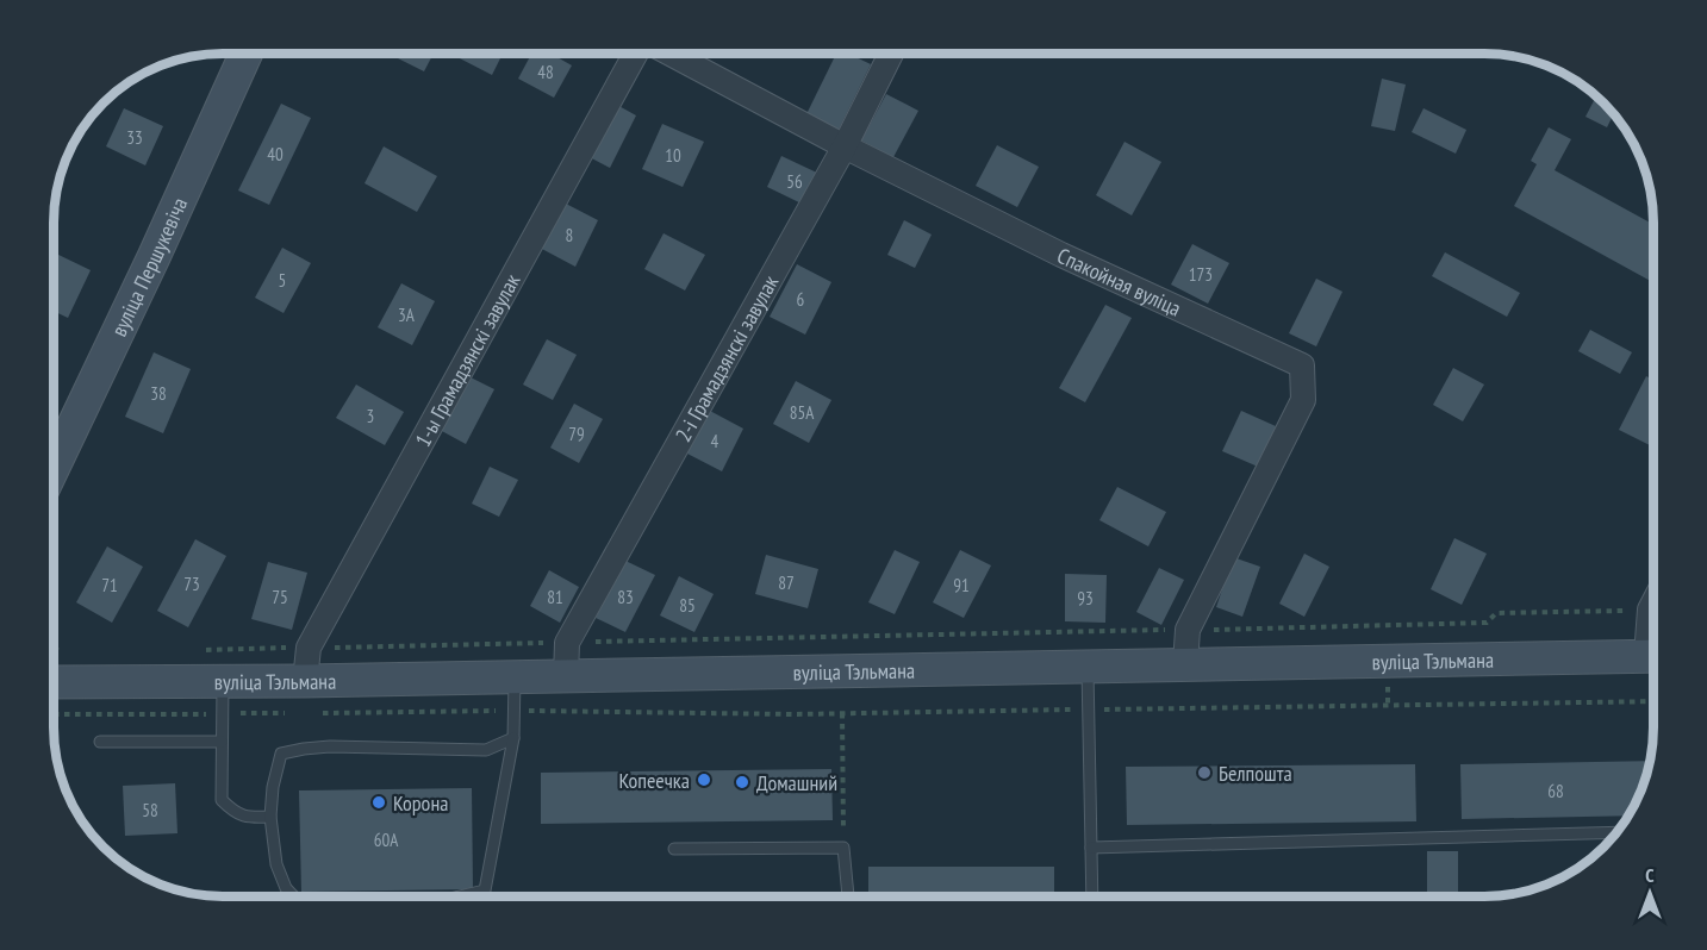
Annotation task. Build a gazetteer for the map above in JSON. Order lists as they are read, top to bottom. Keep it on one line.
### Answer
{"streets":{"main road":["вуліца Першукевіча","вуліца Тэльмана"],"street":["Спакойная вуліца","2-і Грамадзянскі завулак","1-ы Грамадзянскі завулак"]},"crossings":[["Спакойная вуліца","2-і Грамадзянскі завулак"],["Спакойная вуліца","вуліца Тэльмана"],["2-і Грамадзянскі завулак","вуліца Тэльмана"],["1-ы Грамадзянскі завулак","вуліца Тэльмана"]],"places":["Белпошта","Копеечка","Домашний","Корона"],"house_numbers":["48","33","40","10","56","8","173","5","6","3А","38","85А","3","79","4","87","73","71","91","75","81","83","93","85","68","58","60А"],"north":"top"}
